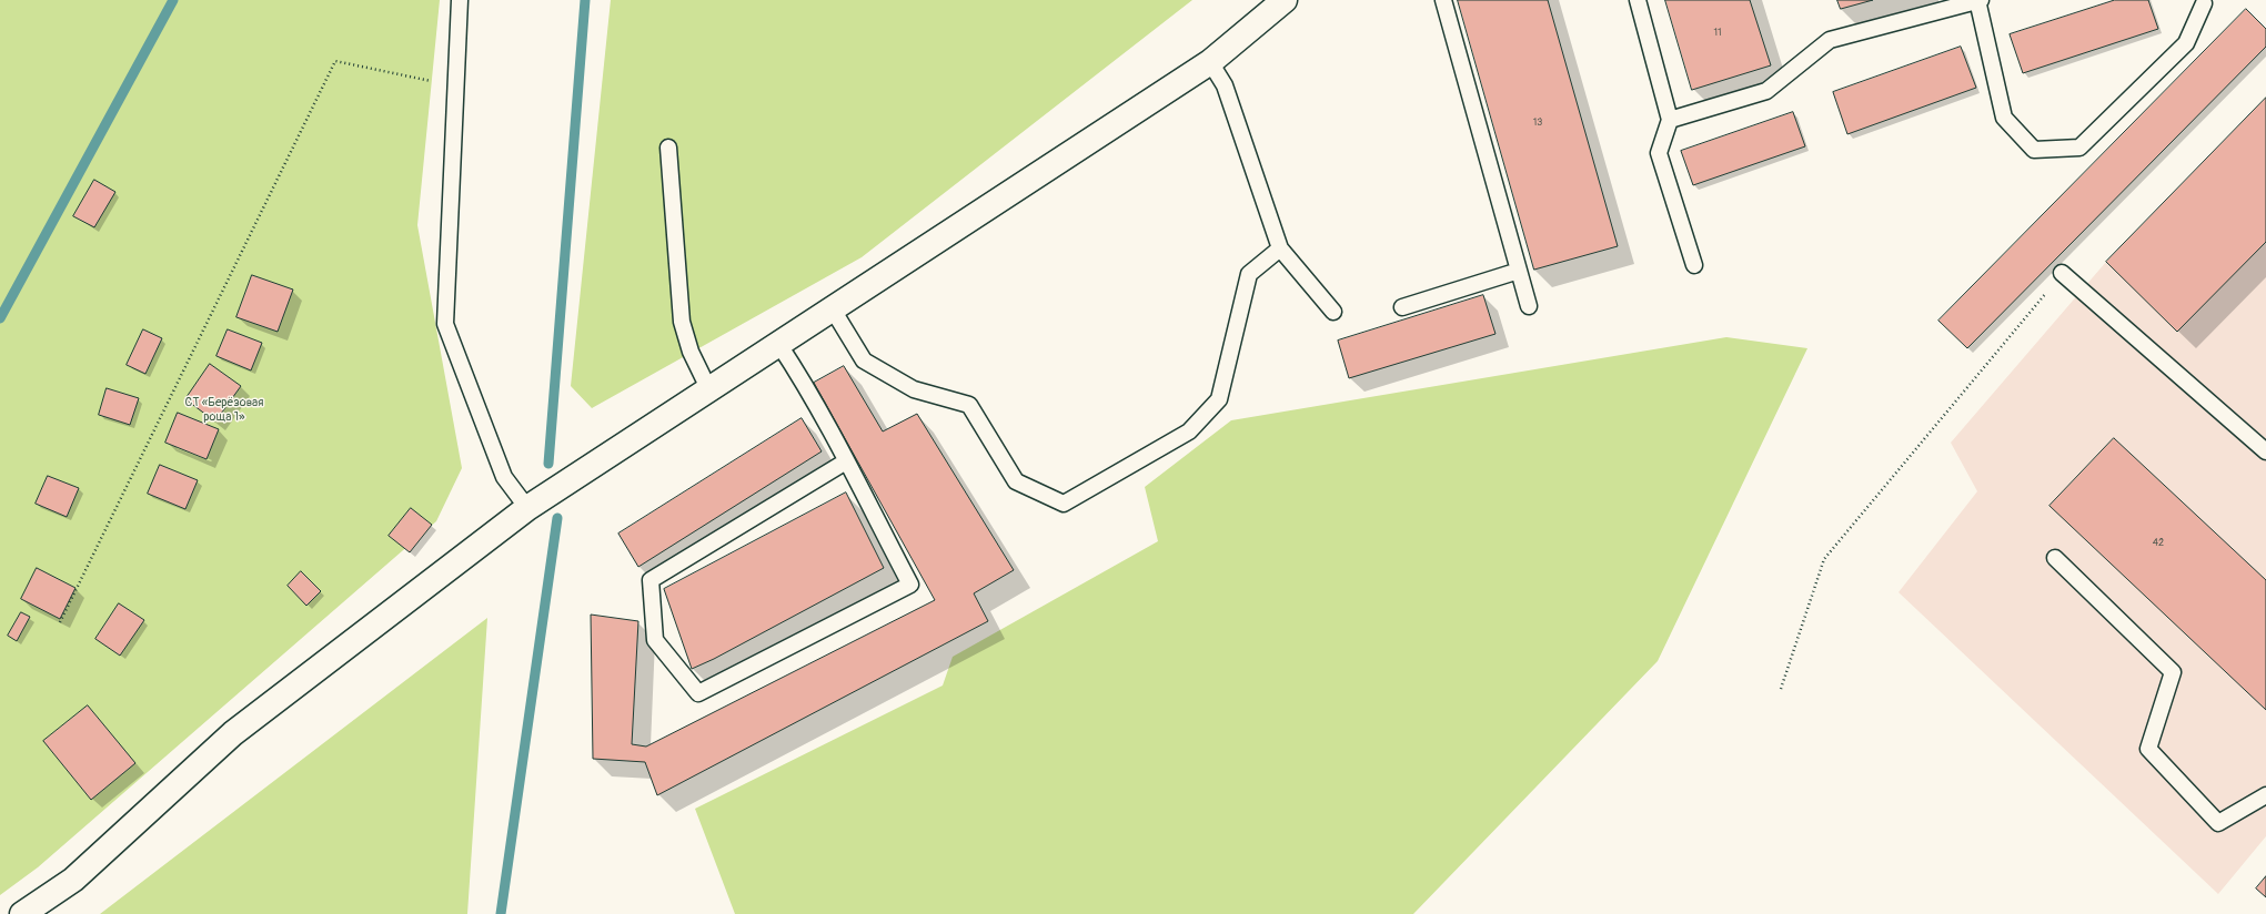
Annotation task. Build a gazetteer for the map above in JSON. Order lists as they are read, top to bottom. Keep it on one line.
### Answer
{"parks":["СТ «Берёзовая роща 1»"],"house_numbers":["11","13","42"]}
